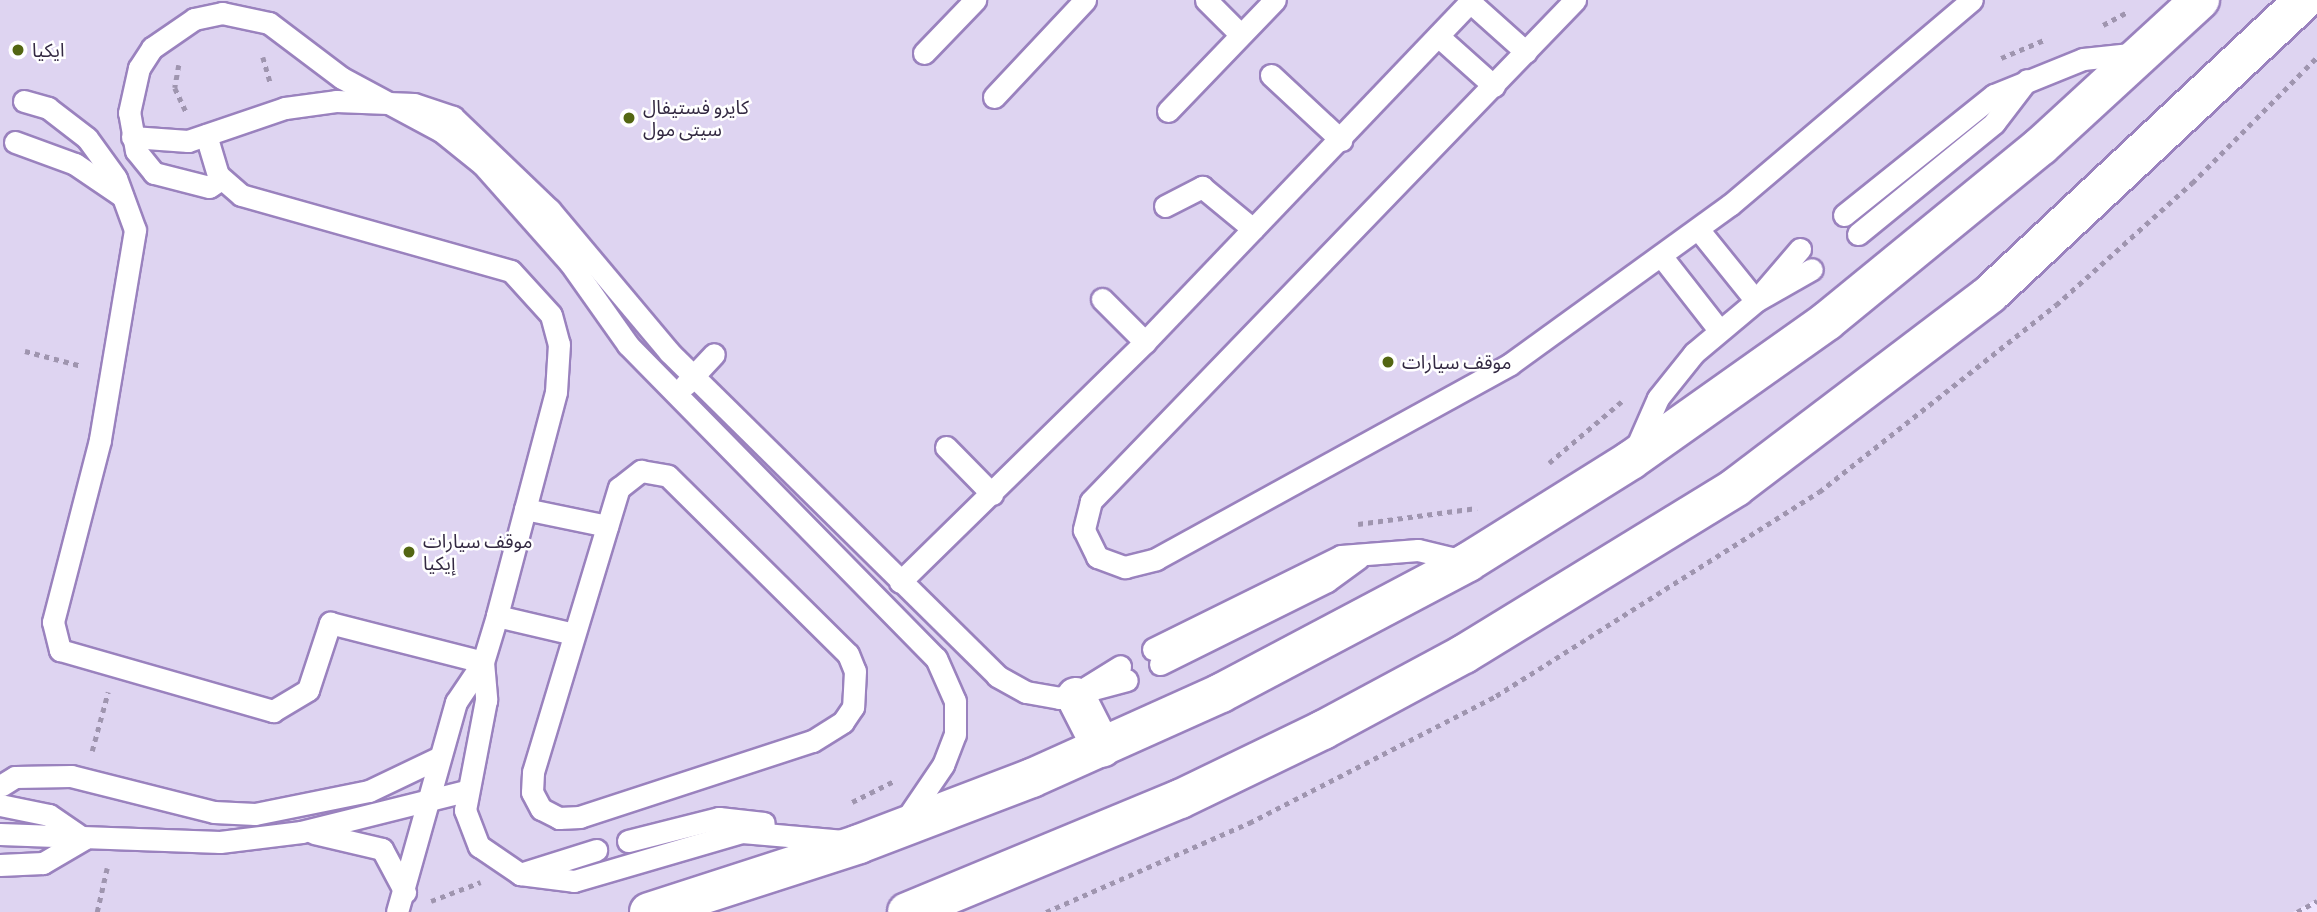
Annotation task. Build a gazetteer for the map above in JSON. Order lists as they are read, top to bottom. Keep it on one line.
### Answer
{"places":["ايكيا","كايرو فستيفال سيتى مول","موقف سيارات","موقف سيارات إيكيا"]}
